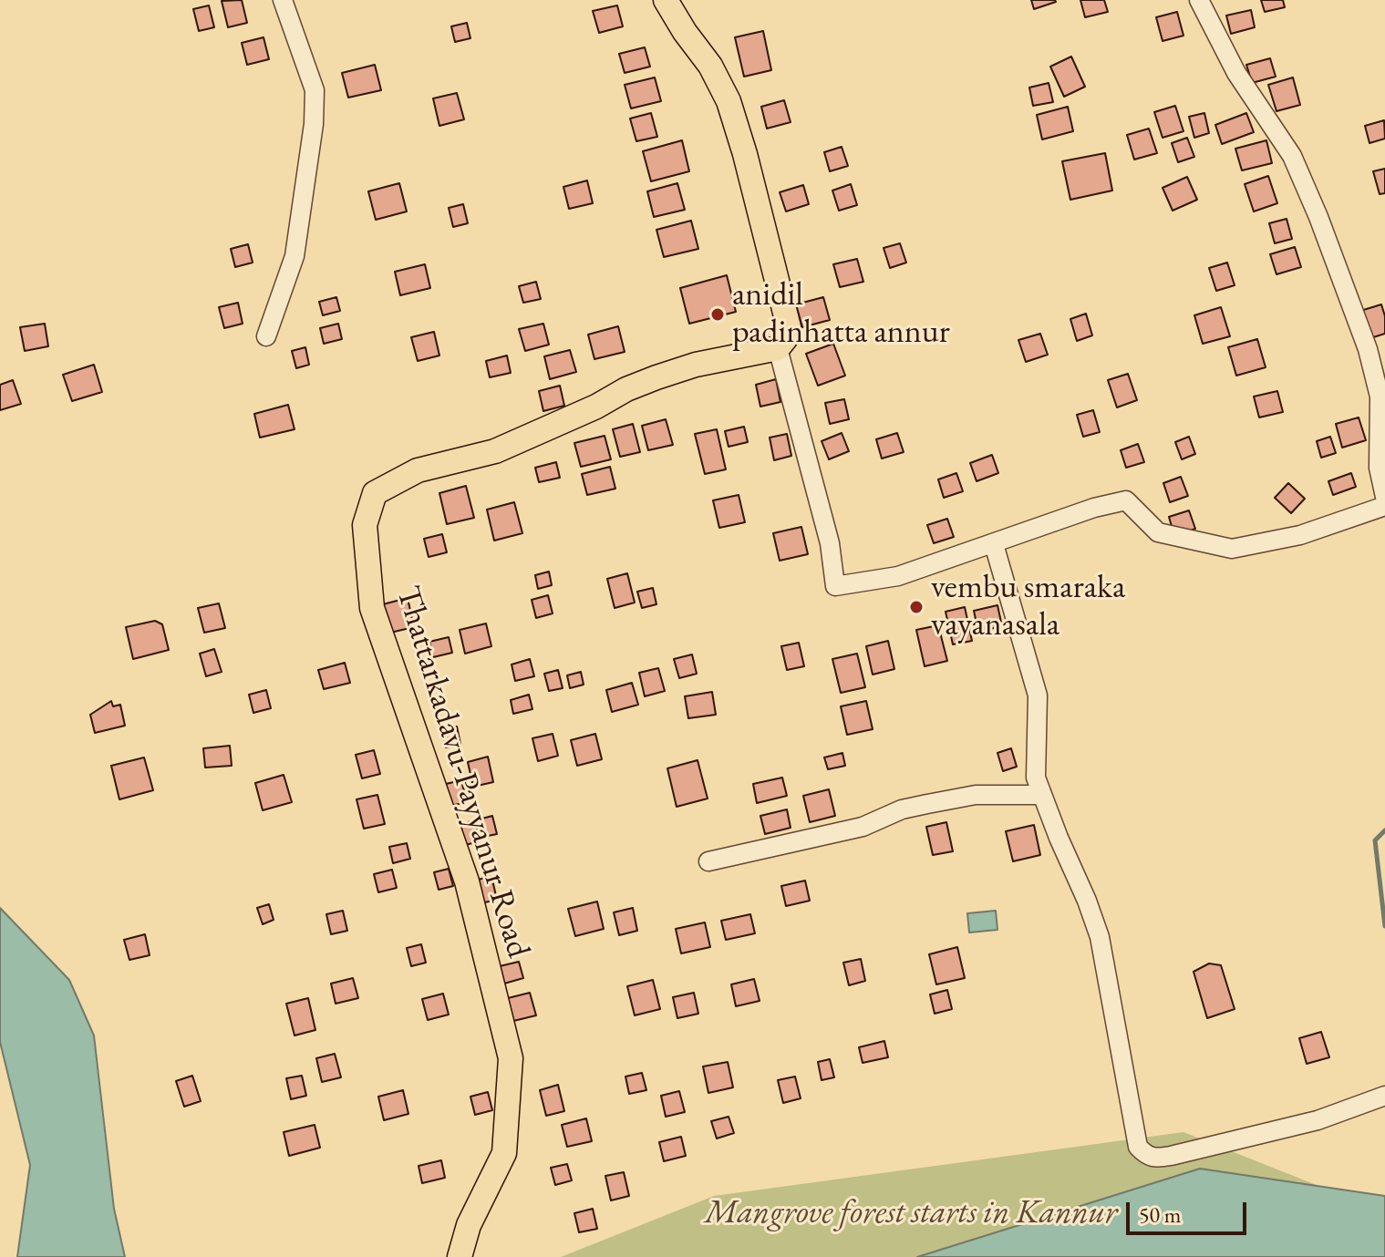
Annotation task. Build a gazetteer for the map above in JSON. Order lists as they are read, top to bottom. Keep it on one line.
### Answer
{"streets":{"main road":["Thattarkadavu-Payyanur Road"]},"parks":["Mangrove forest starts in Kannur"],"places":["anidil padinhatta annur","vembu smaraka vayanasala"],"scale_bar":"50 m"}
